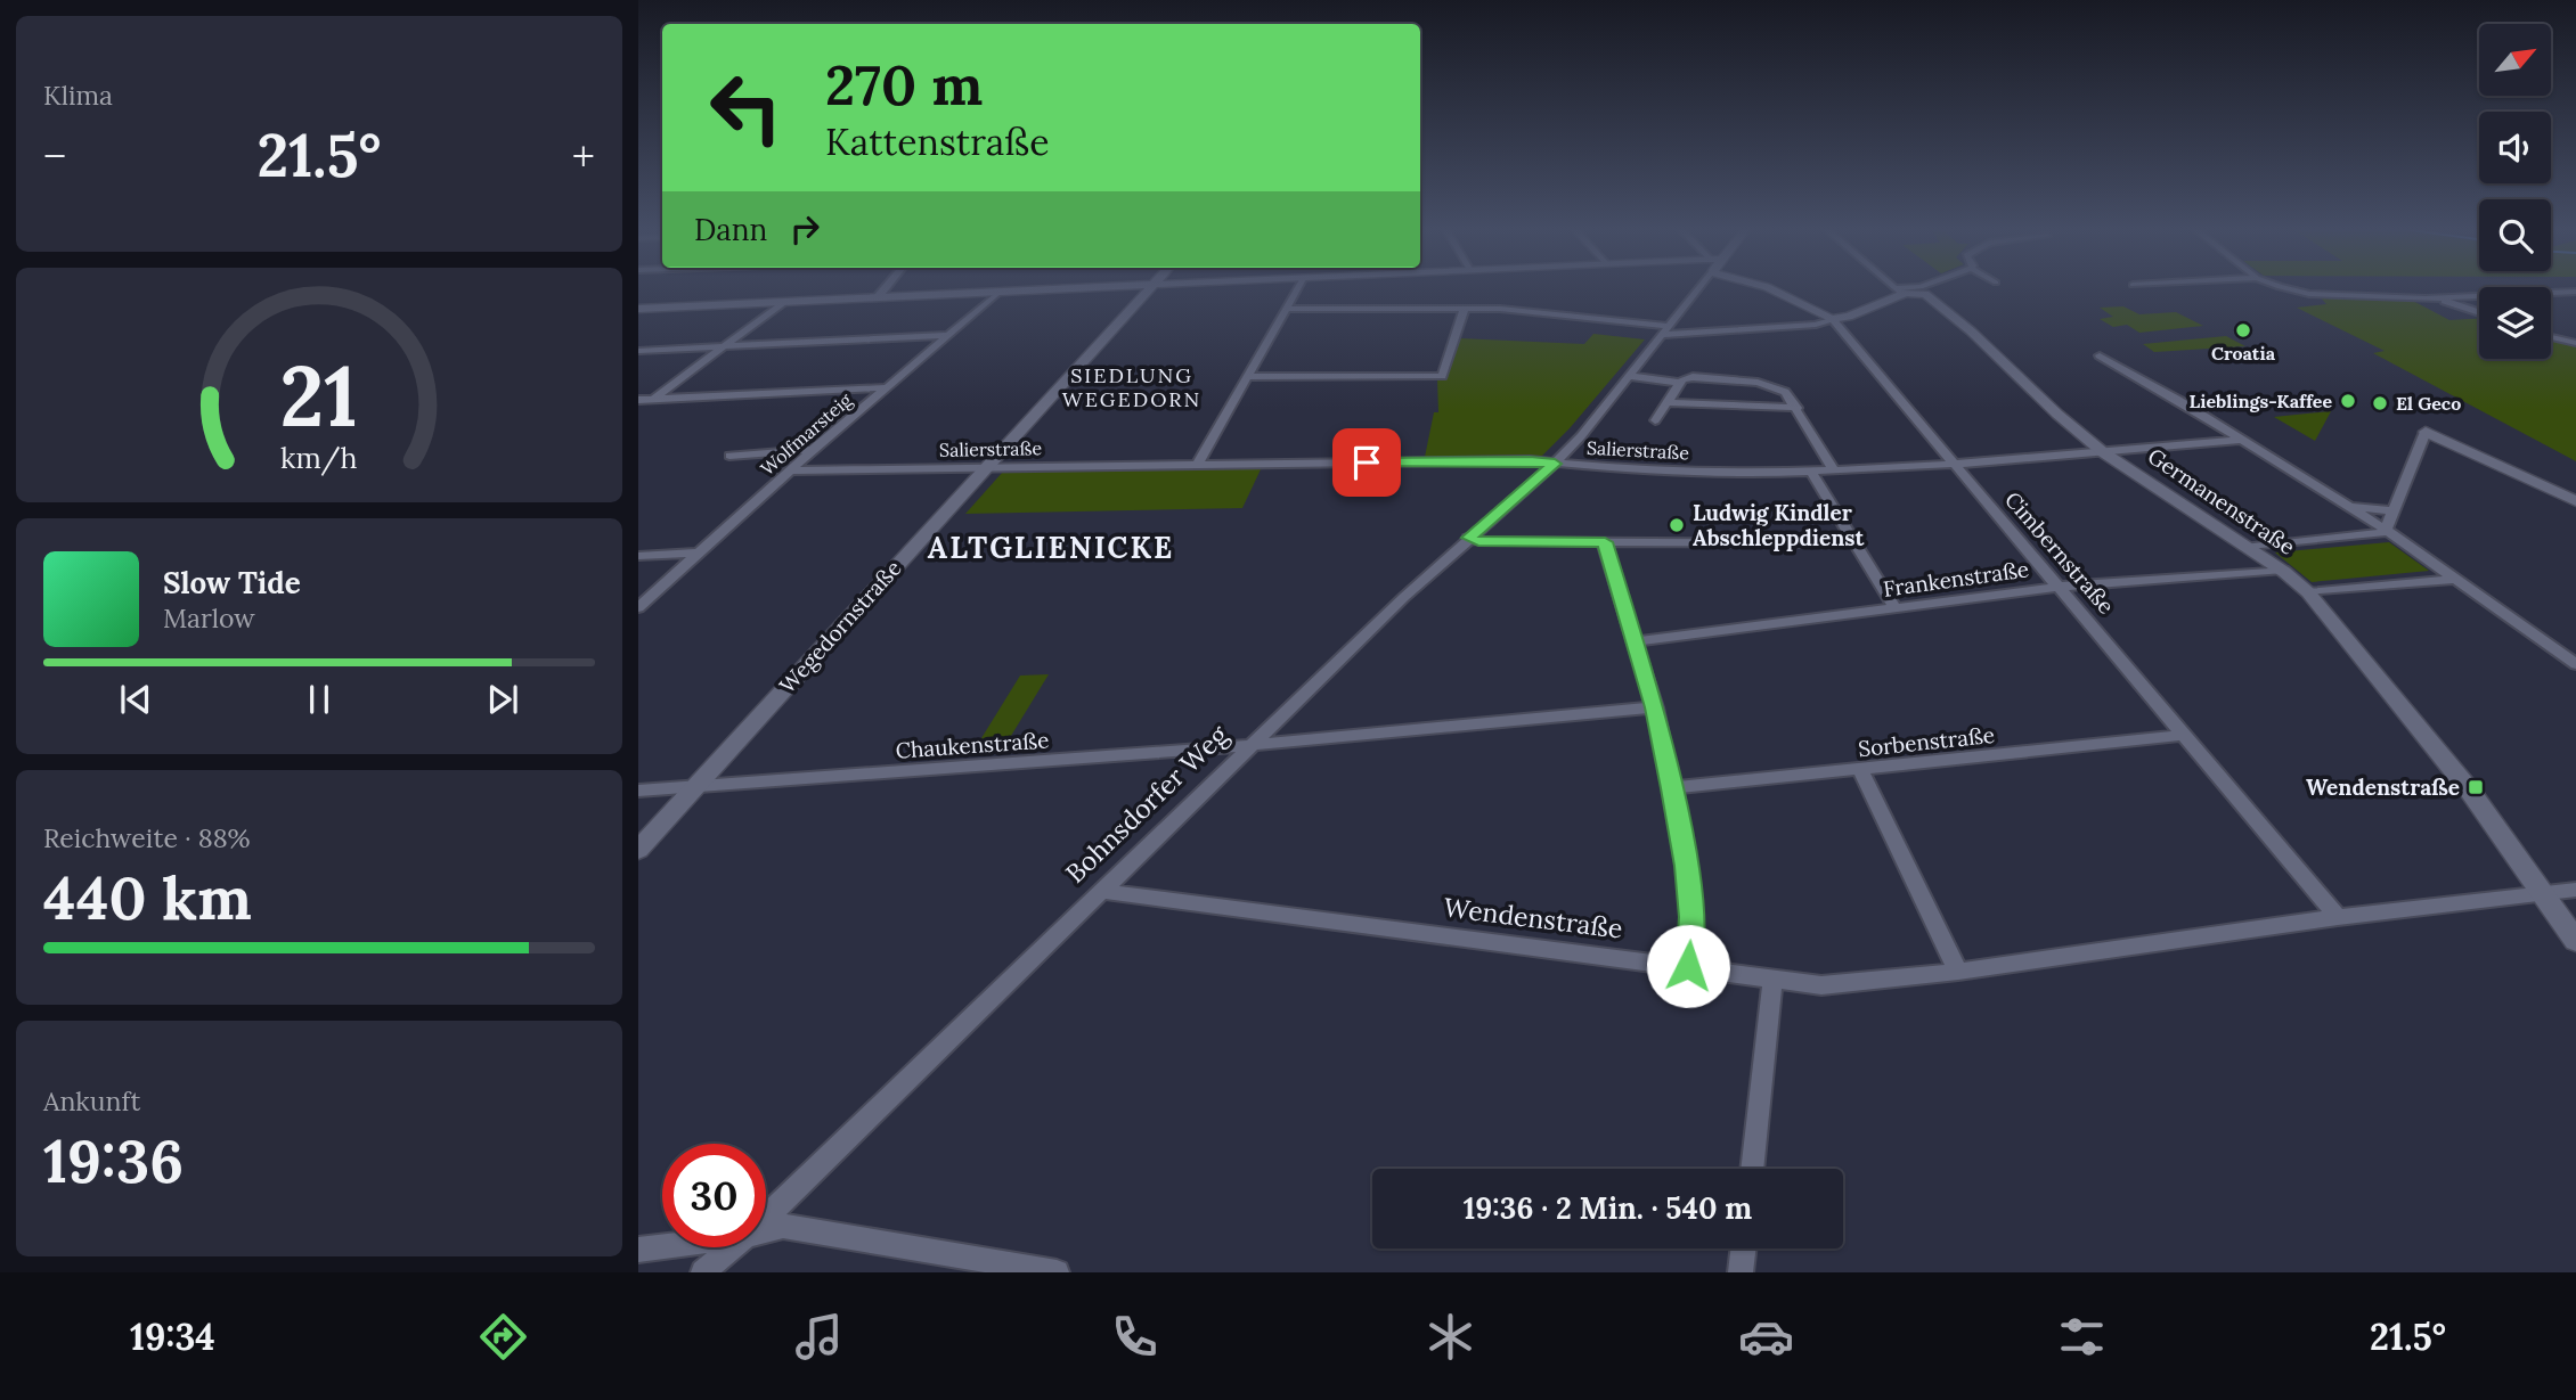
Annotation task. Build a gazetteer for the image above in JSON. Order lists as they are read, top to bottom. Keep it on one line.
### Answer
{"streets":{"street":["Wolfmarsteig","Salierstraße","Germanenstraße","Cimbernstraße","Frankenstraße","Wegedornstraße","Sorbenstraße","Chaukenstraße","Bohnsdorfer Weg","Wendenstraße"]},"crossings":[["Wolfmarsteig","Salierstraße"],["Salierstraße","Germanenstraße"],["Salierstraße","Cimbernstraße"],["Salierstraße","Wegedornstraße"],["Salierstraße","Bohnsdorfer Weg"],["Germanenstraße","Frankenstraße"],["Germanenstraße","Wendenstraße"],["Cimbernstraße","Frankenstraße"],["Cimbernstraße","Sorbenstraße"],["Cimbernstraße","Wendenstraße"],["Wegedornstraße","Chaukenstraße"],["Chaukenstraße","Bohnsdorfer Weg"],["Bohnsdorfer Weg","Wendenstraße"]],"districts":["SIEDLUNG WEGEDORN","ALTGLIENICKE"],"places":{"other":["Croatia","Lieblings-Kaffee","El Geco","Ludwig Kindler Abschleppdienst"],"transit":["Wendenstraße"]},"north":"top right","page":{"tile":["Klima",["Reichweite · 88%","440 km"],["Ankunft","19:36"]],"turn":["270 m","Kattenstraße"],"heat":["−","21.5°","+"],"then":"Dann","song":["Slow Tide","Marlow"],"limit":"30","trip":"19:36 · 2 Min. · 540 m","tabs":["19:34","21.5°"],"gauge":["21","km/h"]}}
